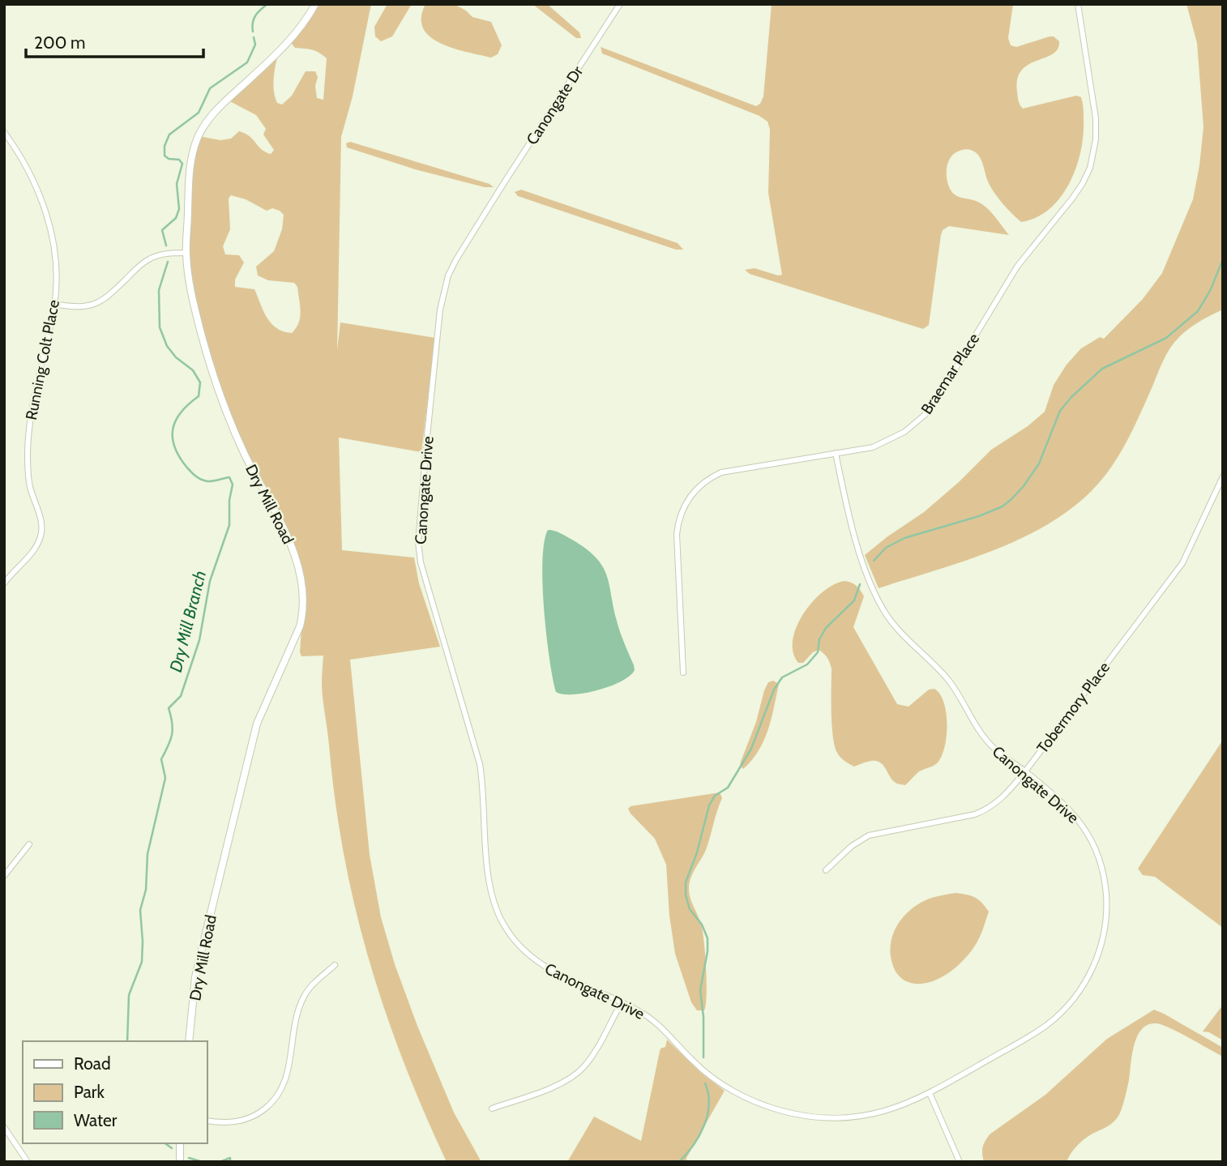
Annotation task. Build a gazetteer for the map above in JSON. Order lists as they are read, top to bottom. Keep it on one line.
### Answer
{"streets":{"street":["Canongate Dr","Running Colt Place","Braemar Place","Canongate Drive","Dry Mill Road","Tobermory Place"]},"crossings":[["Canongate Dr","Canongate Drive"],["Braemar Place","Canongate Drive"],["Canongate Drive","Tobermory Place"]],"water":["Dry Mill Branch"],"legend":["Road","Park","Water"],"scale_bar":"200 m"}
